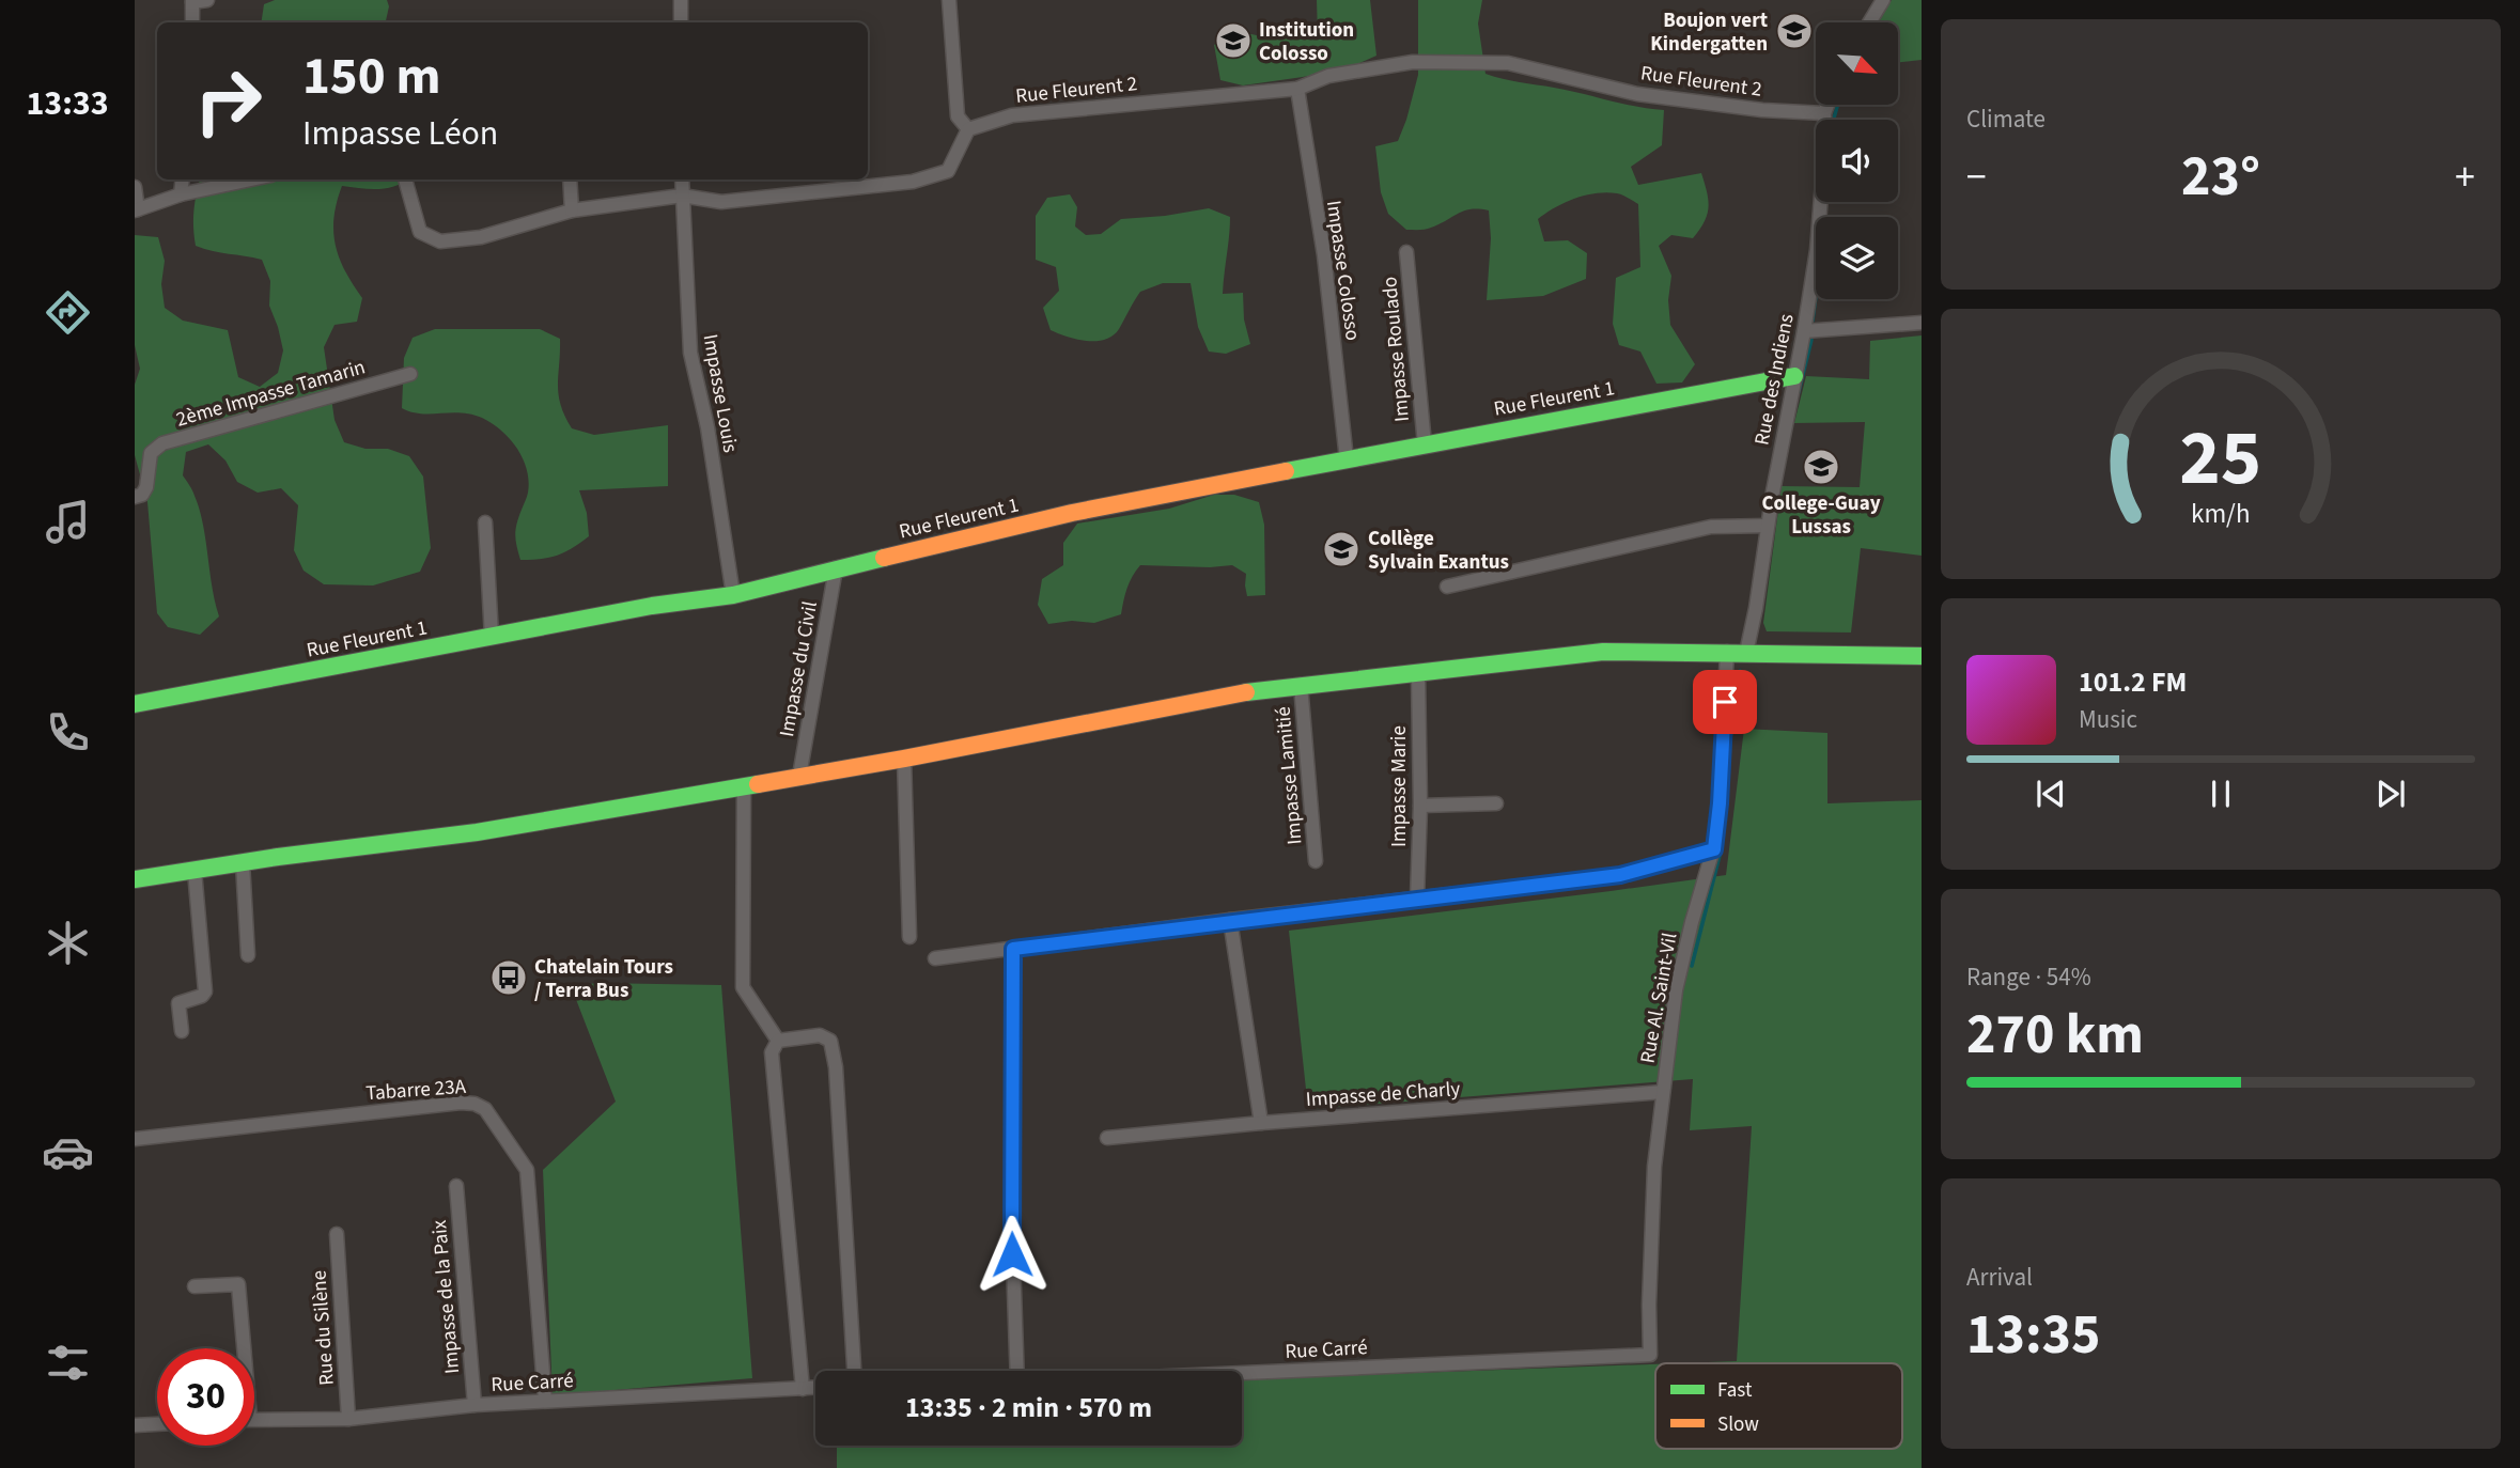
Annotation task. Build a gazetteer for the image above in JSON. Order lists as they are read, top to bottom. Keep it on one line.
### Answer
{"streets":{"main road":["Rue Fleurent 1"],"street":["Rue Fleurent 2","Impasse Colosso","Impasse Roulado","Rue des Indiens","2ème Impasse Tamarin","Impasse Louis","Impasse du Civil","Impasse Lamitié","Impasse Marie","Rue Al. Saint-Vil","Tabarre 23A","Impasse de Charly","Impasse de la Paix","Rue du Silène","Rue Carré"]},"crossings":[["Rue Fleurent 2","Impasse Colosso"],["Rue Fleurent 2","Rue des Indiens"],["Impasse Colosso","Rue Fleurent 1"],["Impasse Roulado","Rue Fleurent 1"],["Rue des Indiens","Rue Fleurent 1"],["Impasse Louis","Rue Fleurent 1"],["Rue Fleurent 1","Impasse du Civil"],["Rue Al. Saint-Vil","Impasse de Charly"],["Rue Al. Saint-Vil","Rue Carré"],["Tabarre 23A","Rue Carré"],["Impasse de la Paix","Rue Carré"],["Rue du Silène","Rue Carré"]],"places":{"school or university":["Boujon vert Kindergatten","Institution Colosso","College-Guay Lussas","Collège Sylvain Exantus"],"bus stop":["Chatelain Tours / Terra Bus"]},"legend":["Fast","Slow"],"north":"bottom right","page":{"tabs":"13:33","tile":["Climate",["Range · 54%","270 km"],["Arrival","13:35"]],"turn":["150 m","Impasse Léon"],"heat":["−","23°","+"],"song":["101.2 FM","Music"],"limit":"30","trip":"13:35 · 2 min · 570 m","gauge":["25","km/h"]}}
